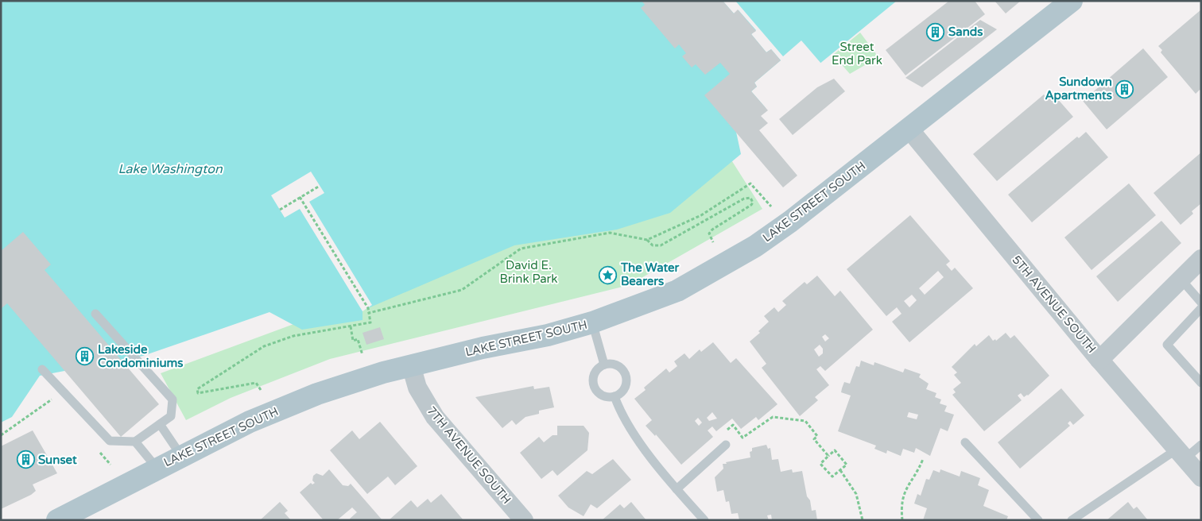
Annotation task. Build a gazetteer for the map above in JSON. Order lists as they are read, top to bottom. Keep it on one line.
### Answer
{"streets":{"main road":["LAKE STREET SOUTH"],"street":["5TH AVENUE SOUTH","7TH AVENUE SOUTH"]},"crossings":[["LAKE STREET SOUTH","5TH AVENUE SOUTH"],["LAKE STREET SOUTH","7TH AVENUE SOUTH"]],"water":["Lake Washington"],"parks":["Street End Park","David E. Brink Park"],"places":{"building":["Sands","Sundown Apartments","Lakeside Condominiums","Sunset"],"place":["The Water Bearers"]}}
